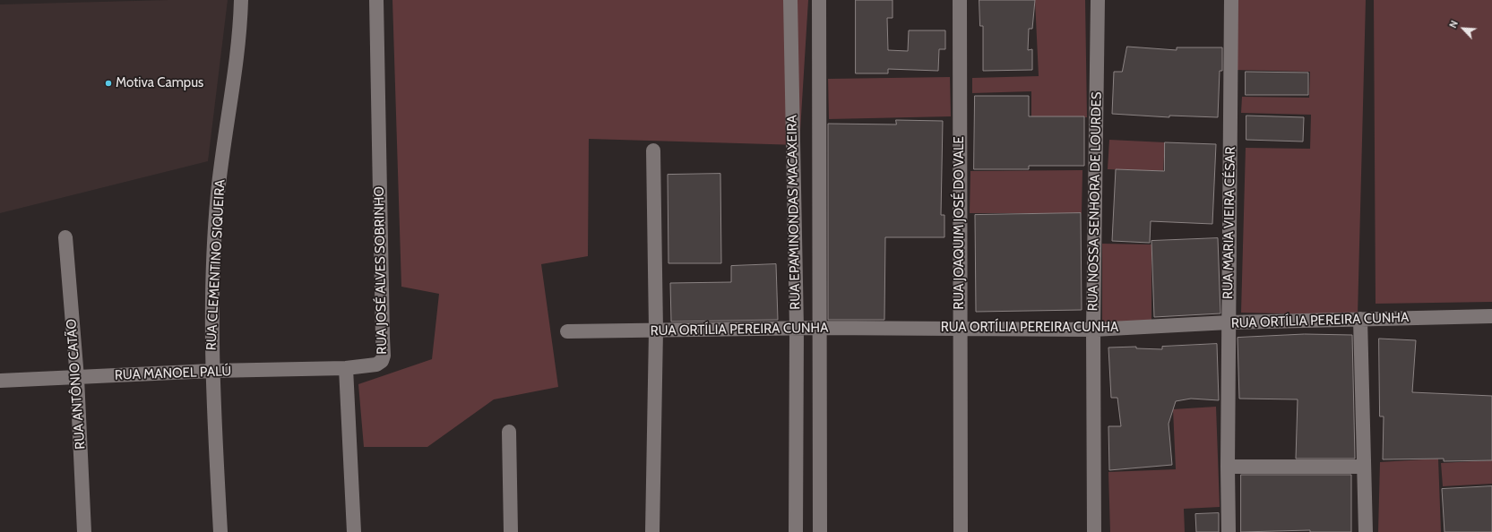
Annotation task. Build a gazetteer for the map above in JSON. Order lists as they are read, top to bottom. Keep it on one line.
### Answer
{"streets":{"street":["RUA NOSSA SENHORA DE LOURDES","RUA EPAMINONDAS MACAXEIRA","RUA JOAQUIM JOSÉ DO VALE","RUA MARIA VIEIRA CÉSAR","RUA CLEMENTINO SIQUEIRA","RUA JOSÉ ALVES SOBRINHO","RUA ORTÍLIA PEREIRA CUNHA","RUA MANOEL PALÚ","RUA ANTÔNIO CATÃO"]},"crossings":[["RUA NOSSA SENHORA DE LOURDES","RUA ORTÍLIA PEREIRA CUNHA"],["RUA EPAMINONDAS MACAXEIRA","RUA ORTÍLIA PEREIRA CUNHA"],["RUA JOAQUIM JOSÉ DO VALE","RUA ORTÍLIA PEREIRA CUNHA"],["RUA MARIA VIEIRA CÉSAR","RUA ORTÍLIA PEREIRA CUNHA"],["RUA CLEMENTINO SIQUEIRA","RUA MANOEL PALÚ"],["RUA JOSÉ ALVES SOBRINHO","RUA MANOEL PALÚ"],["RUA MANOEL PALÚ","RUA ANTÔNIO CATÃO"]],"places":["Motiva Campus"],"north":"top left"}
